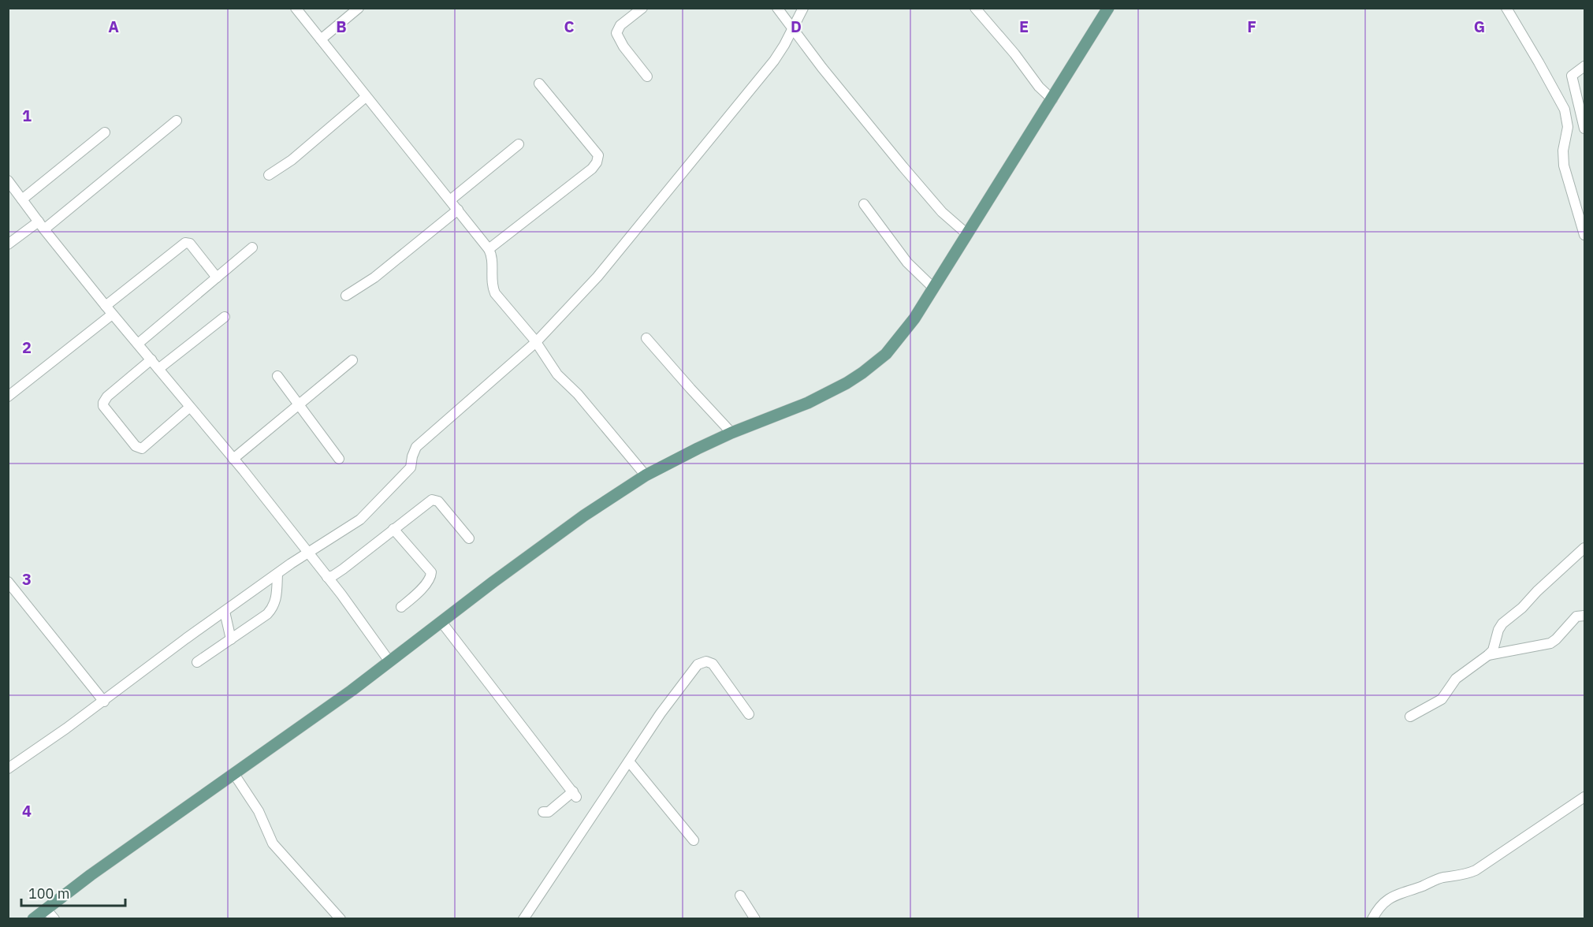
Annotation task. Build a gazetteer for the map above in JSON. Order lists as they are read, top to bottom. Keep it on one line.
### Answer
{"scale_bar":"100 m","grid":{"columns":["A","B","C","D","E","F","G"],"rows":["1","2","3","4"]}}
